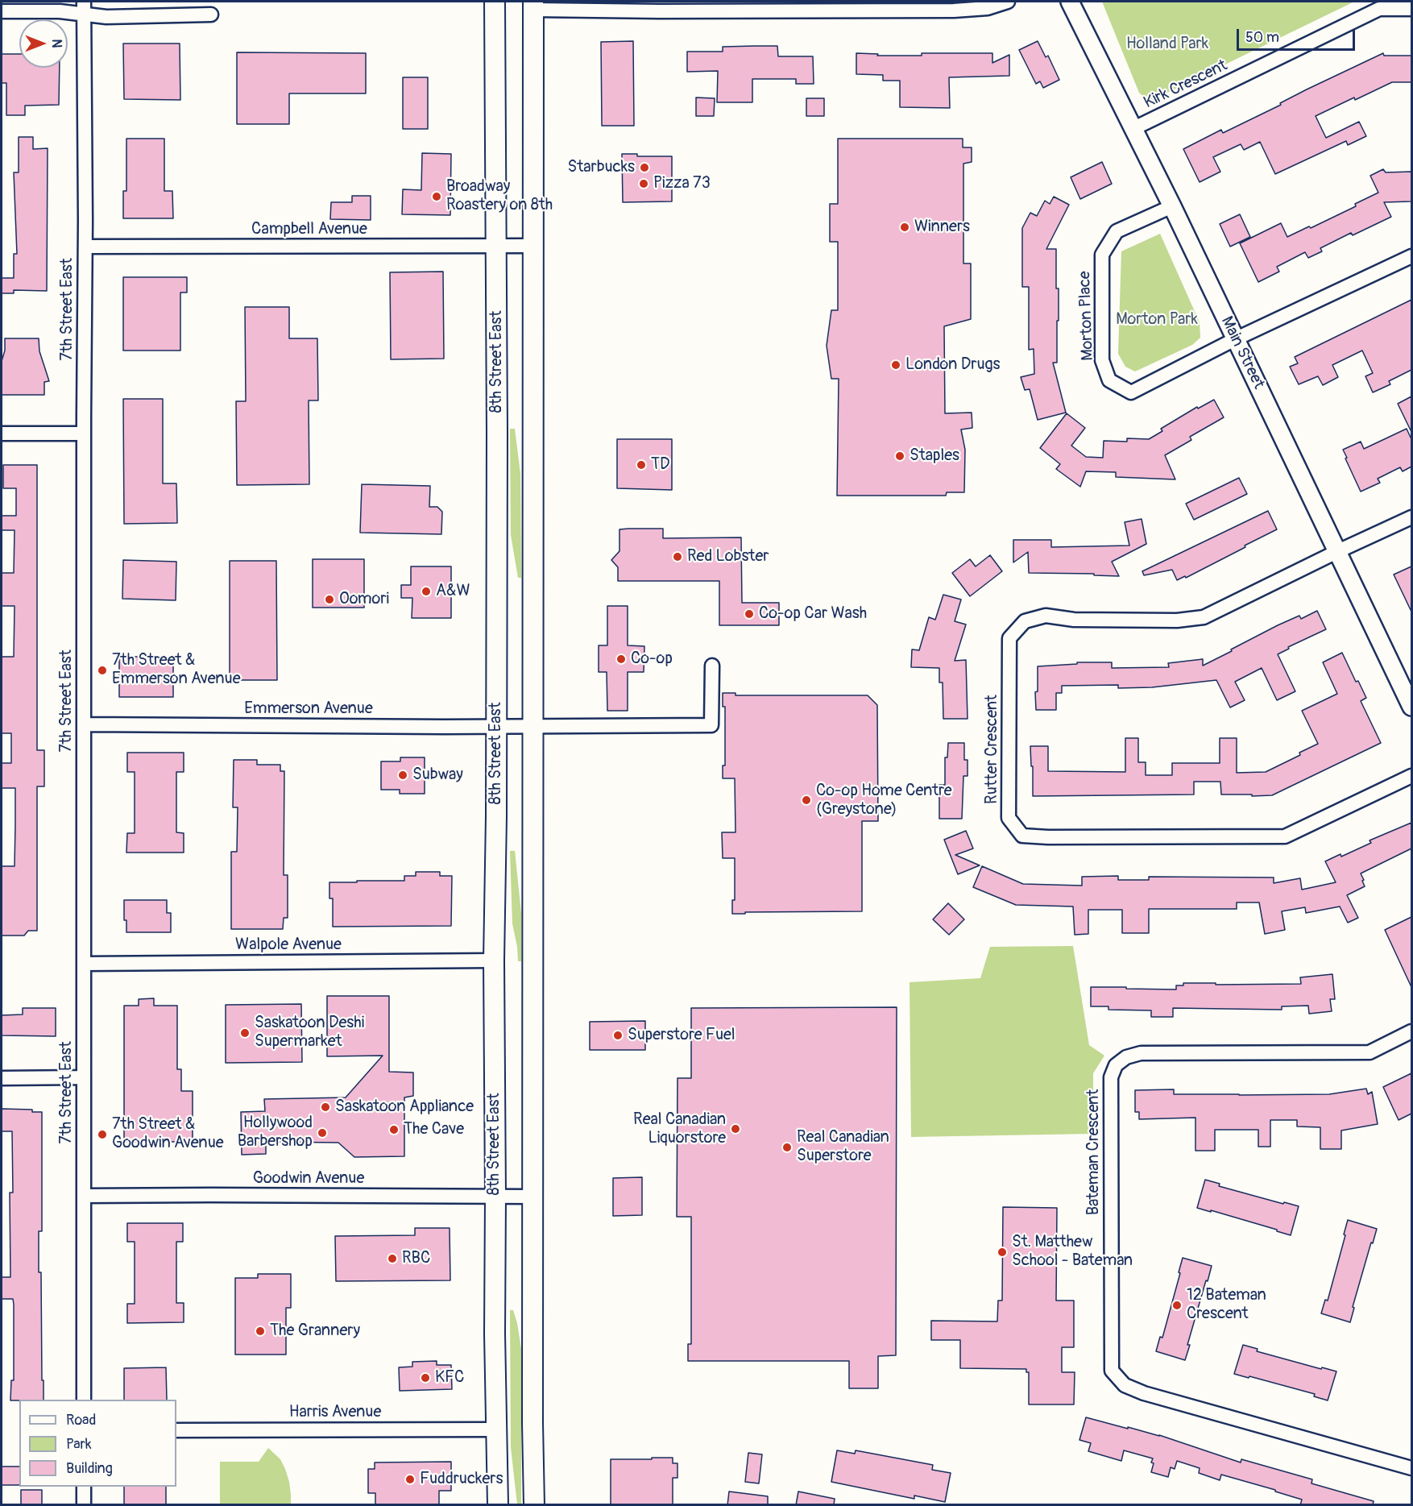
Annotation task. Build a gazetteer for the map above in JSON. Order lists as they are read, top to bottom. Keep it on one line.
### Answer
{"streets":{"main road":["8th Street East"],"street":["Kirk Crescent","Campbell Avenue","7th Street East","Morton Place","Main Street","Emmerson Avenue","Rutter Crescent","Walpole Avenue","Bateman Crescent","Goodwin Avenue","Harris Avenue"]},"crossings":[["Kirk Crescent","Main Street"],["Campbell Avenue","7th Street East"],["Campbell Avenue","8th Street East"],["7th Street East","Emmerson Avenue"],["7th Street East","Walpole Avenue"],["7th Street East","Goodwin Avenue"],["Morton Place","Main Street"],["Main Street","Rutter Crescent"],["8th Street East","Emmerson Avenue"],["8th Street East","Walpole Avenue"],["8th Street East","Goodwin Avenue"],["8th Street East","Harris Avenue"]],"parks":["Holland Park","Morton Park"],"places":["Starbucks","Pizza 73","Broadway Roastery on 8th","Winners","London Drugs","Staples","TD","Red Lobster","A&W","Oomori","Co-op Car Wash","Co-op","7th Street & Emmerson Avenue","Subway","Co-op Home Centre (Greystone)","Saskatoon Deshi Supermarket","Superstore Fuel","Saskatoon Appliance","Real Canadian Liquorstore","The Cave","Hollywood Barbershop","7th Street & Goodwin Avenue","Real Canadian Superstore","St. Matthew School - Bateman","RBC","12 Bateman Crescent","The Grannery","KFC","Fuddruckers"],"legend":["Road","Park","Building"],"scale_bar":"50 m","north":"right"}
